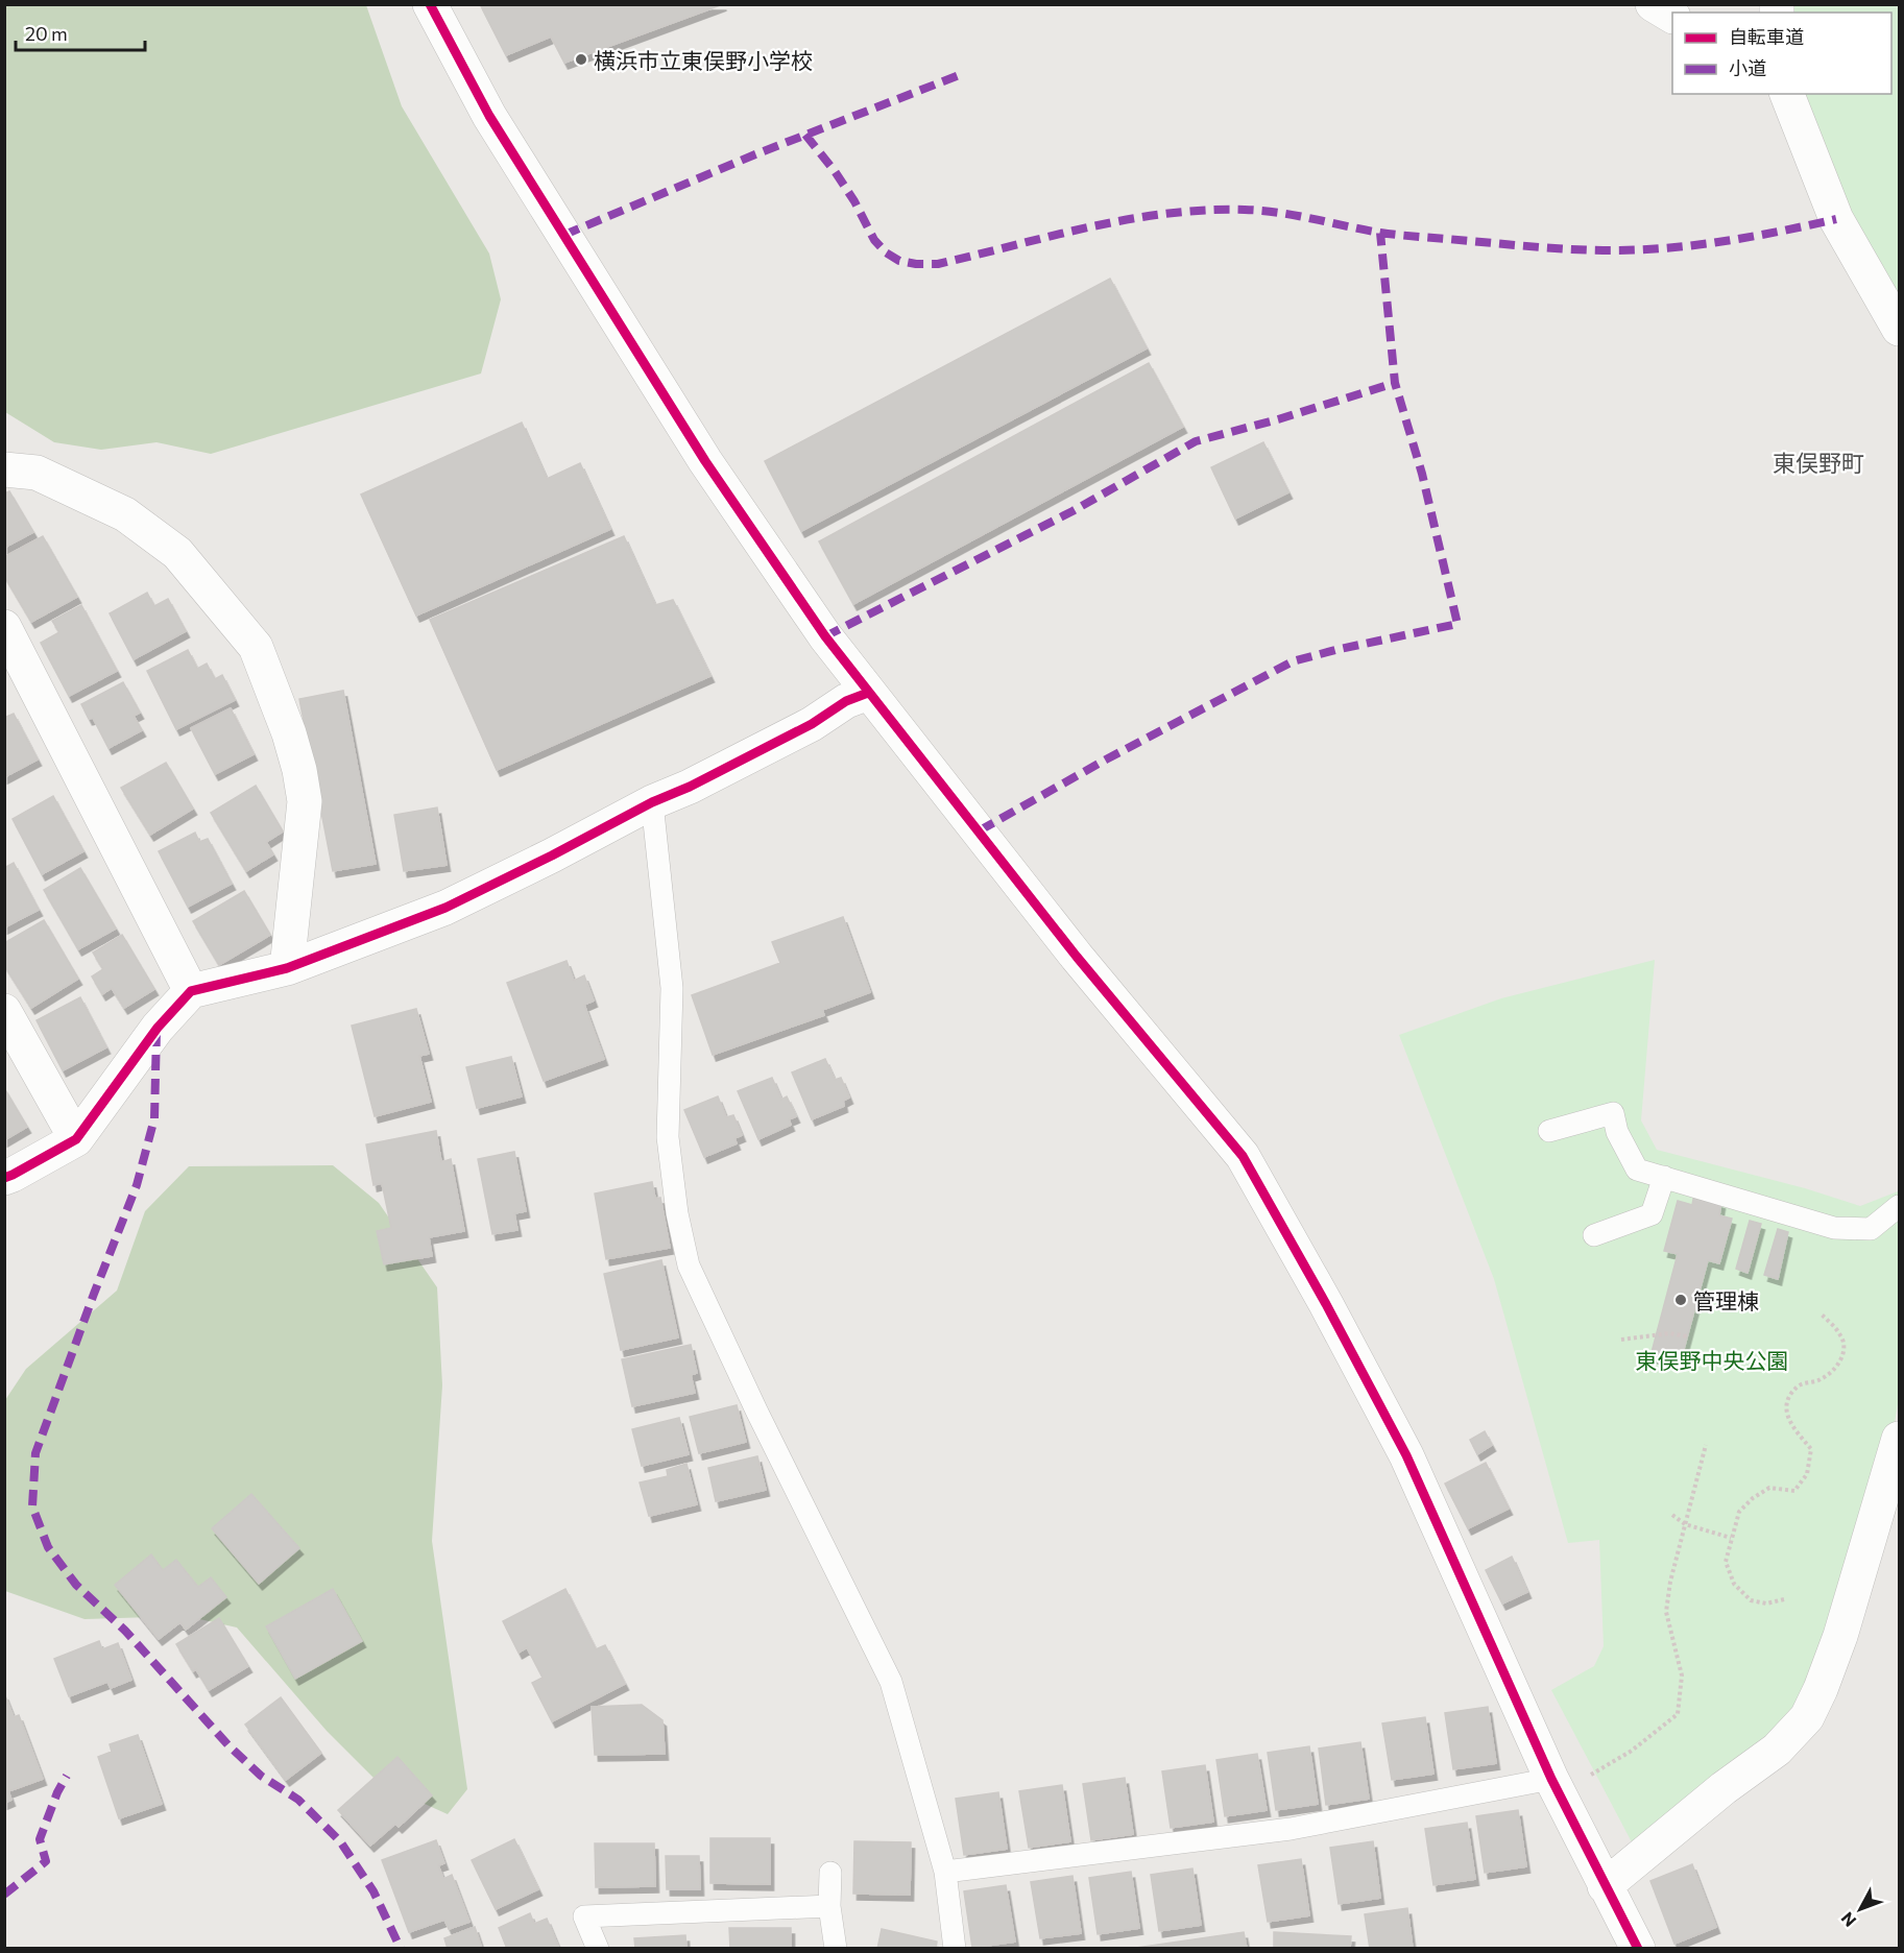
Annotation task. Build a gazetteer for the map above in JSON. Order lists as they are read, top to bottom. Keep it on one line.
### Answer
{"districts":["東俣野町"],"parks":["東俣野中央公園"],"places":["横浜市立東俣野小学校","管理棟"],"legend":["自転車道","小道"],"scale_bar":"20 m","north":"bottom left"}
